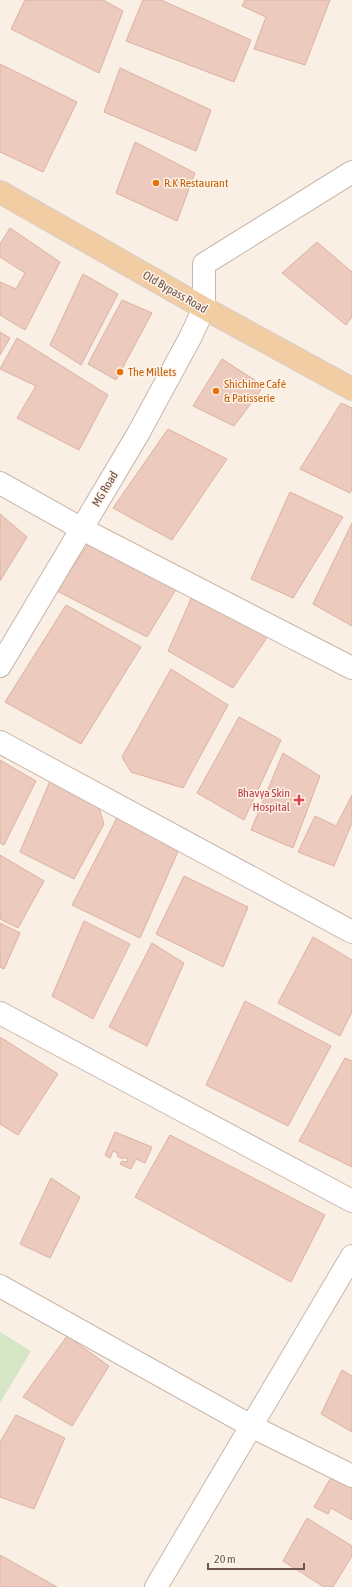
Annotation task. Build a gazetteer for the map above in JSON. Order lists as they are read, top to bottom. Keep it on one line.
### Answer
{"streets":{"main road":["Old Bypass Road"],"street":["MG Road"]},"crossings":[["Old Bypass Road","MG Road"]],"places":{"other":["R.K Restaurant","The Millets","Shichime Café & Patisserie"],"health":["Bhavya Skin Hospital"]},"scale_bar":"20 m"}
